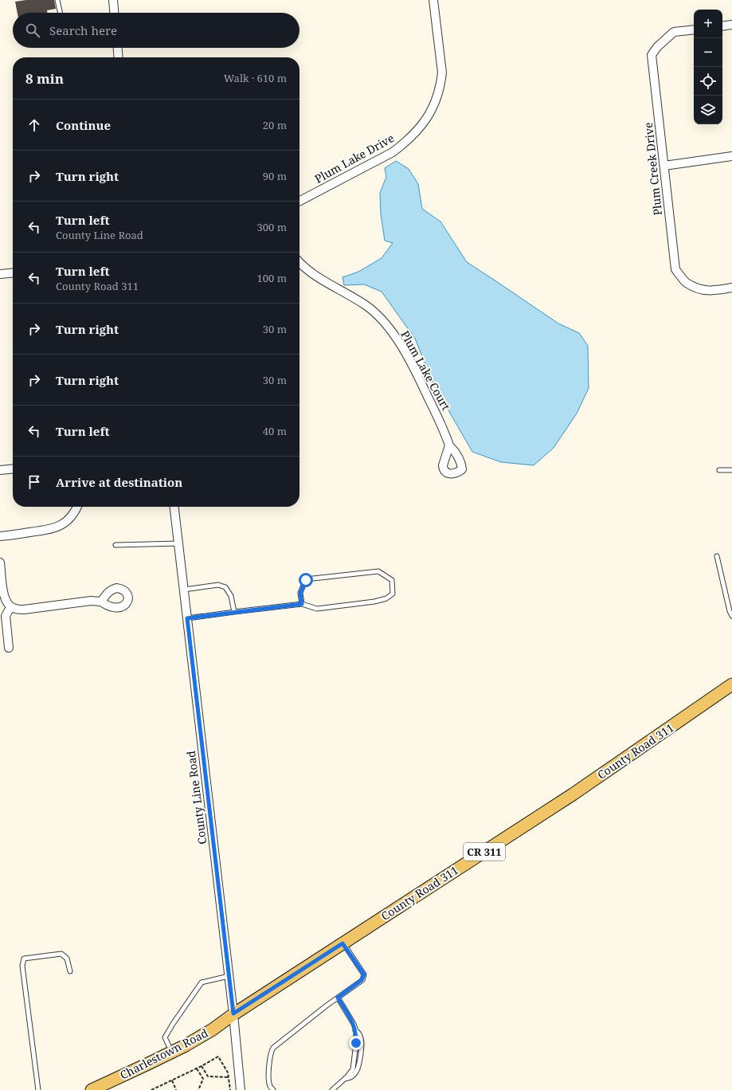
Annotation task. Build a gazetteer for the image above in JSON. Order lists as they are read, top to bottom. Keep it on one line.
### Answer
{"streets":{"main road":["County Road 311","CR 311","Charlestown Road"],"street":["Plum Lake Drive","Plum Creek Drive","Plum Lake Court","County Line Road"]},"crossings":[["County Road 311","County Line Road"],["County Road 311","Charlestown Road"],["County Line Road","Charlestown Road"]],"page":{"map_buttons":["+","−"],"search":"Search here","heading":["8 min","Walk · 610 m"],"list":[["Continue","20 m"],["Turn right","90 m"],["Turn left","County Line Road","300 m"],["Turn left","County Road 311","100 m"],["Turn right","30 m"],["Turn right","30 m"],["Turn left","40 m"],"Arrive at destination"]}}
